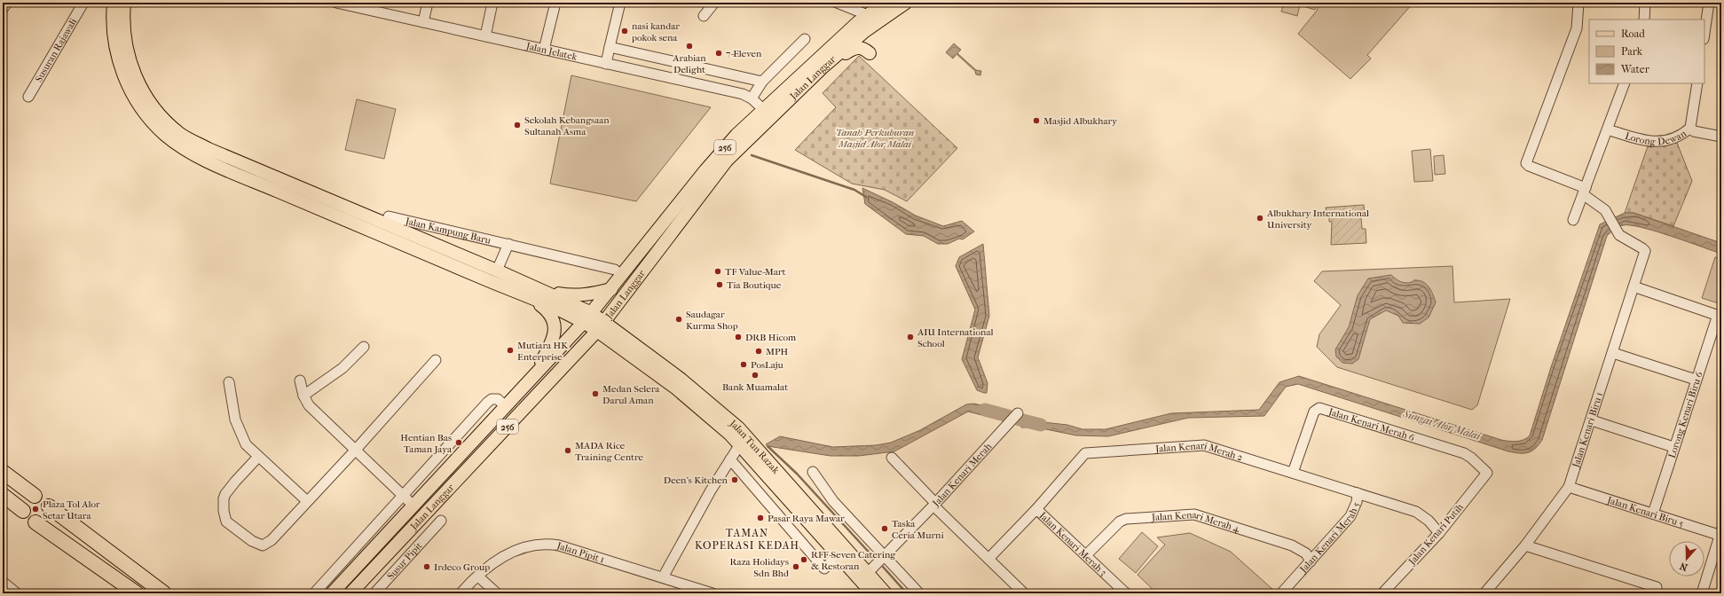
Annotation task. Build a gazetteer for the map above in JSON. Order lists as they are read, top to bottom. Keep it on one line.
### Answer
{"streets":{"main road":["Jalan Langgar","256","Jalan Tun Razak"],"street":["Susuran Rajawali","Jalan Jelatek","Lorong Dewan","Jalan Kampung Baru","Lorong Kenari Biru 6","Jalan Kenari Merah 6","Jalan Kenari Biru 1","Jalan Kenari Merah 2","Jalan Kenari Merah","Jalan Kenari Biru 5","Jalan Kenari Merah 4","Jalan Kenari Putih","Jalan Kenari Merah 5","Jalan Kenari Merah 3","Jalan Pipit 1","Susur Pipit"]},"crossings":[["Jalan Jelatek","Jalan Langgar"],["Jalan Langgar","Jalan Tun Razak"],["Jalan Langgar","Susur Pipit"],["Lorong Kenari Biru 6","Jalan Kenari Biru 5"],["Jalan Kenari Merah 6","Jalan Kenari Merah 2"],["Jalan Kenari Merah 6","Jalan Kenari Putih"],["Jalan Kenari Biru 1","Jalan Kenari Biru 5"],["Jalan Tun Razak","Jalan Kenari Merah"],["Jalan Kenari Merah 2","Jalan Kenari Putih"],["Jalan Kenari Merah 2","Jalan Kenari Merah 5"],["Jalan Kenari Merah 2","Jalan Kenari Merah 3"],["Jalan Kenari Merah 4","Jalan Kenari Merah 5"],["Jalan Kenari Merah 4","Jalan Kenari Merah 3"]],"districts":["TAMAN KOPERASI KEDAH"],"water":["Sungai Alor Malai"],"parks":["Tanah Perkuburan Masjid Alor Malai"],"places":["nasi kandar pokok sena","Arabian Delight","7-Eleven","Masjid Albukhary","Sekolah Kebangsaan Sultanah Asma","Albukhary International University","TF Value-Mart","Tia Boutique","Saudagar Kurma Shop","DRB Hicom","AIU International School","Mutiara HK Enterprise","MPH","PosLaju","Bank Muamalat","Medan Selera Darul Aman","Hentian Bas Taman Jaya","MADA Rice Training Centre","Deen's Kitchen","Plaza Tol Alor Setar Utara","Pasar Raya Mawar","Taska Ceria Murni","RFF-Seven Catering & Restoran","Irdeco Group","Raza Holidays Sdn Bhd"],"legend":["Road","Park","Water"],"north":"bottom"}
